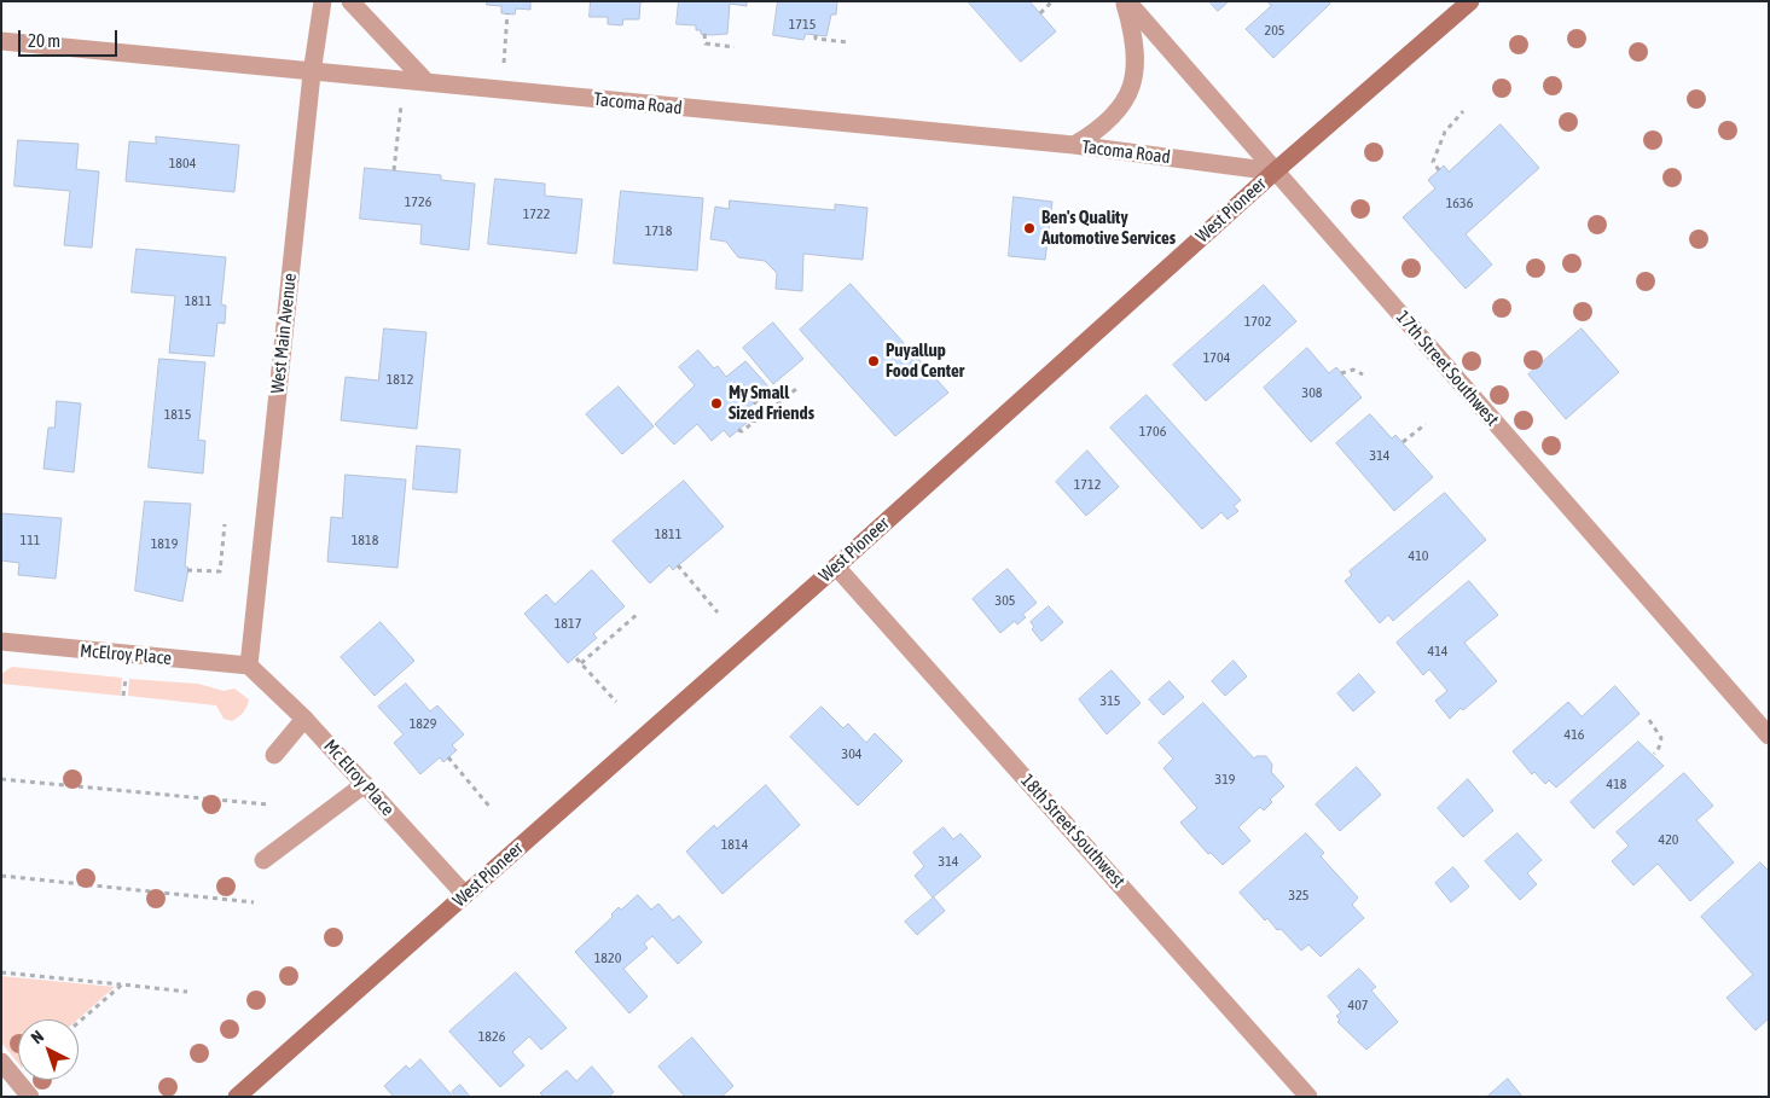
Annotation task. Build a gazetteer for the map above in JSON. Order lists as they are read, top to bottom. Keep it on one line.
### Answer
{"streets":{"main road":["West Pioneer"],"street":["Tacoma Road","West Main Avenue","17th Street Southwest","McElroy Place","Mc Elroy Place","18th Street Southwest"]},"crossings":[["Tacoma Road","West Pioneer"],["Tacoma Road","West Main Avenue"],["Tacoma Road","17th Street Southwest"],["West Pioneer","17th Street Southwest"],["West Pioneer","Mc Elroy Place"],["West Pioneer","18th Street Southwest"],["West Main Avenue","McElroy Place"],["West Main Avenue","Mc Elroy Place"],["McElroy Place","Mc Elroy Place"]],"places":["Ben's Quality Automotive Services","Puyallup Food Center","My Small Sized Friends"],"house_numbers":["1715","205","1804","1726","1636","1722","1718","1811","1702","1704","1812","308","1815","1706","314","1712","1811","111","1818","1819","410","305","1817","414","315","1829","416","304","319","418","420","1814","314","325","1820","407","1826"],"scale_bar":"20 m","north":"top left"}
